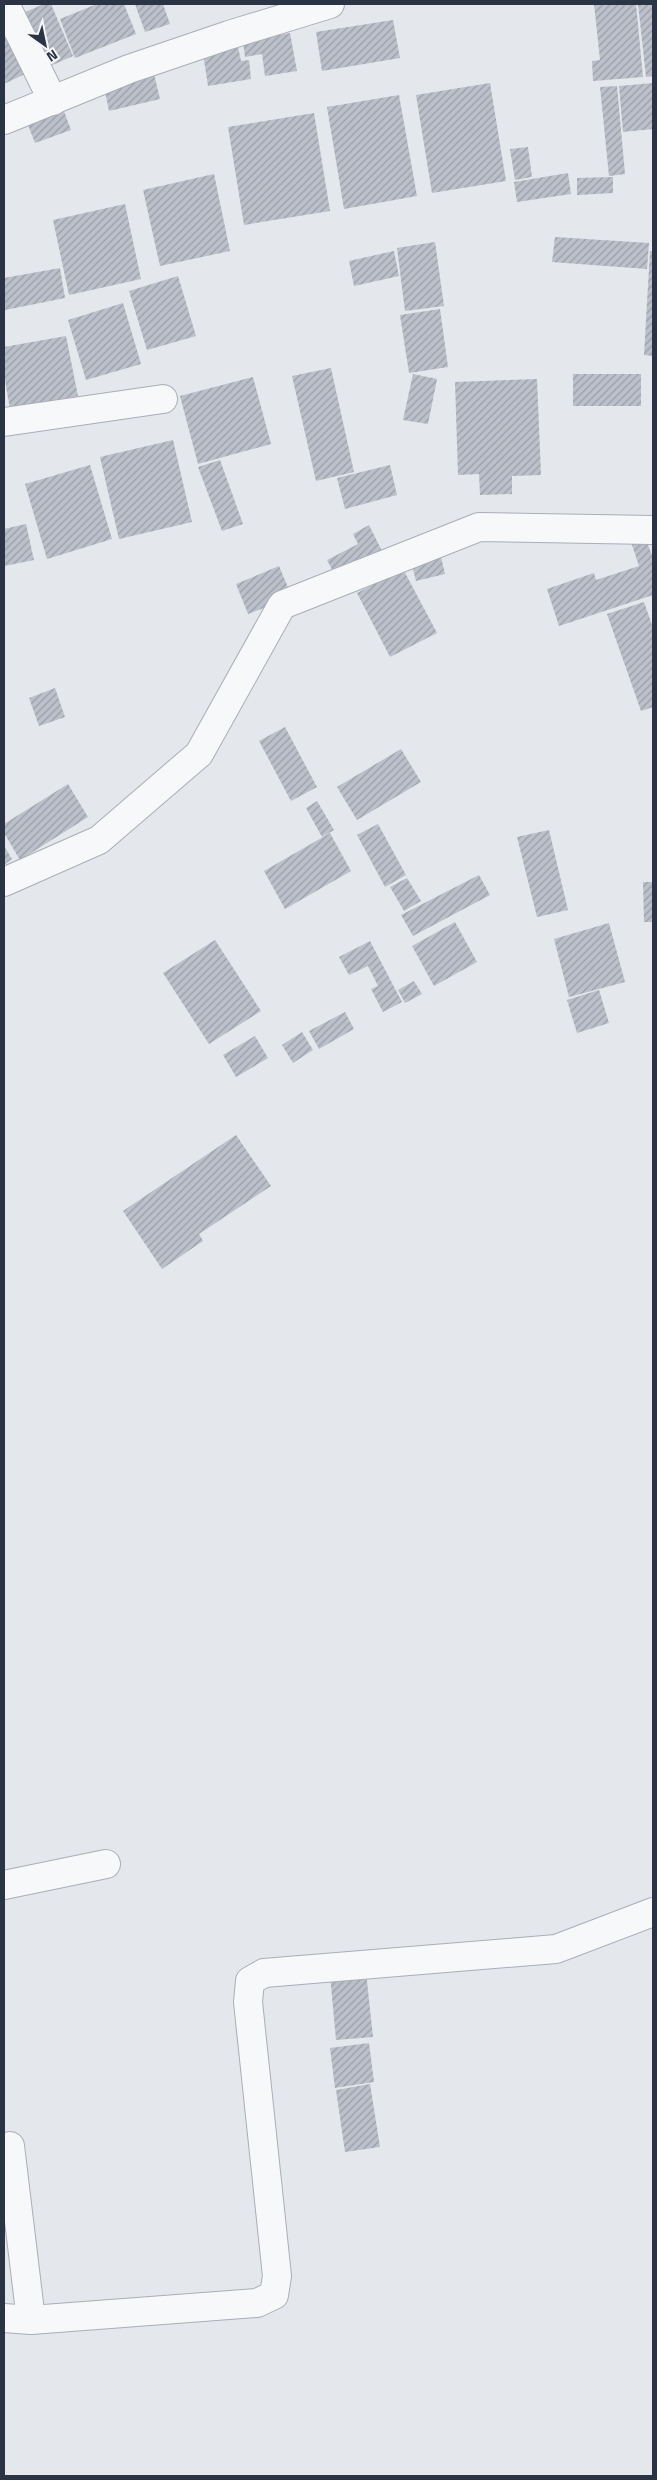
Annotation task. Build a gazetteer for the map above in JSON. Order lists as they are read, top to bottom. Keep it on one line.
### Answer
{"north":"bottom right"}
